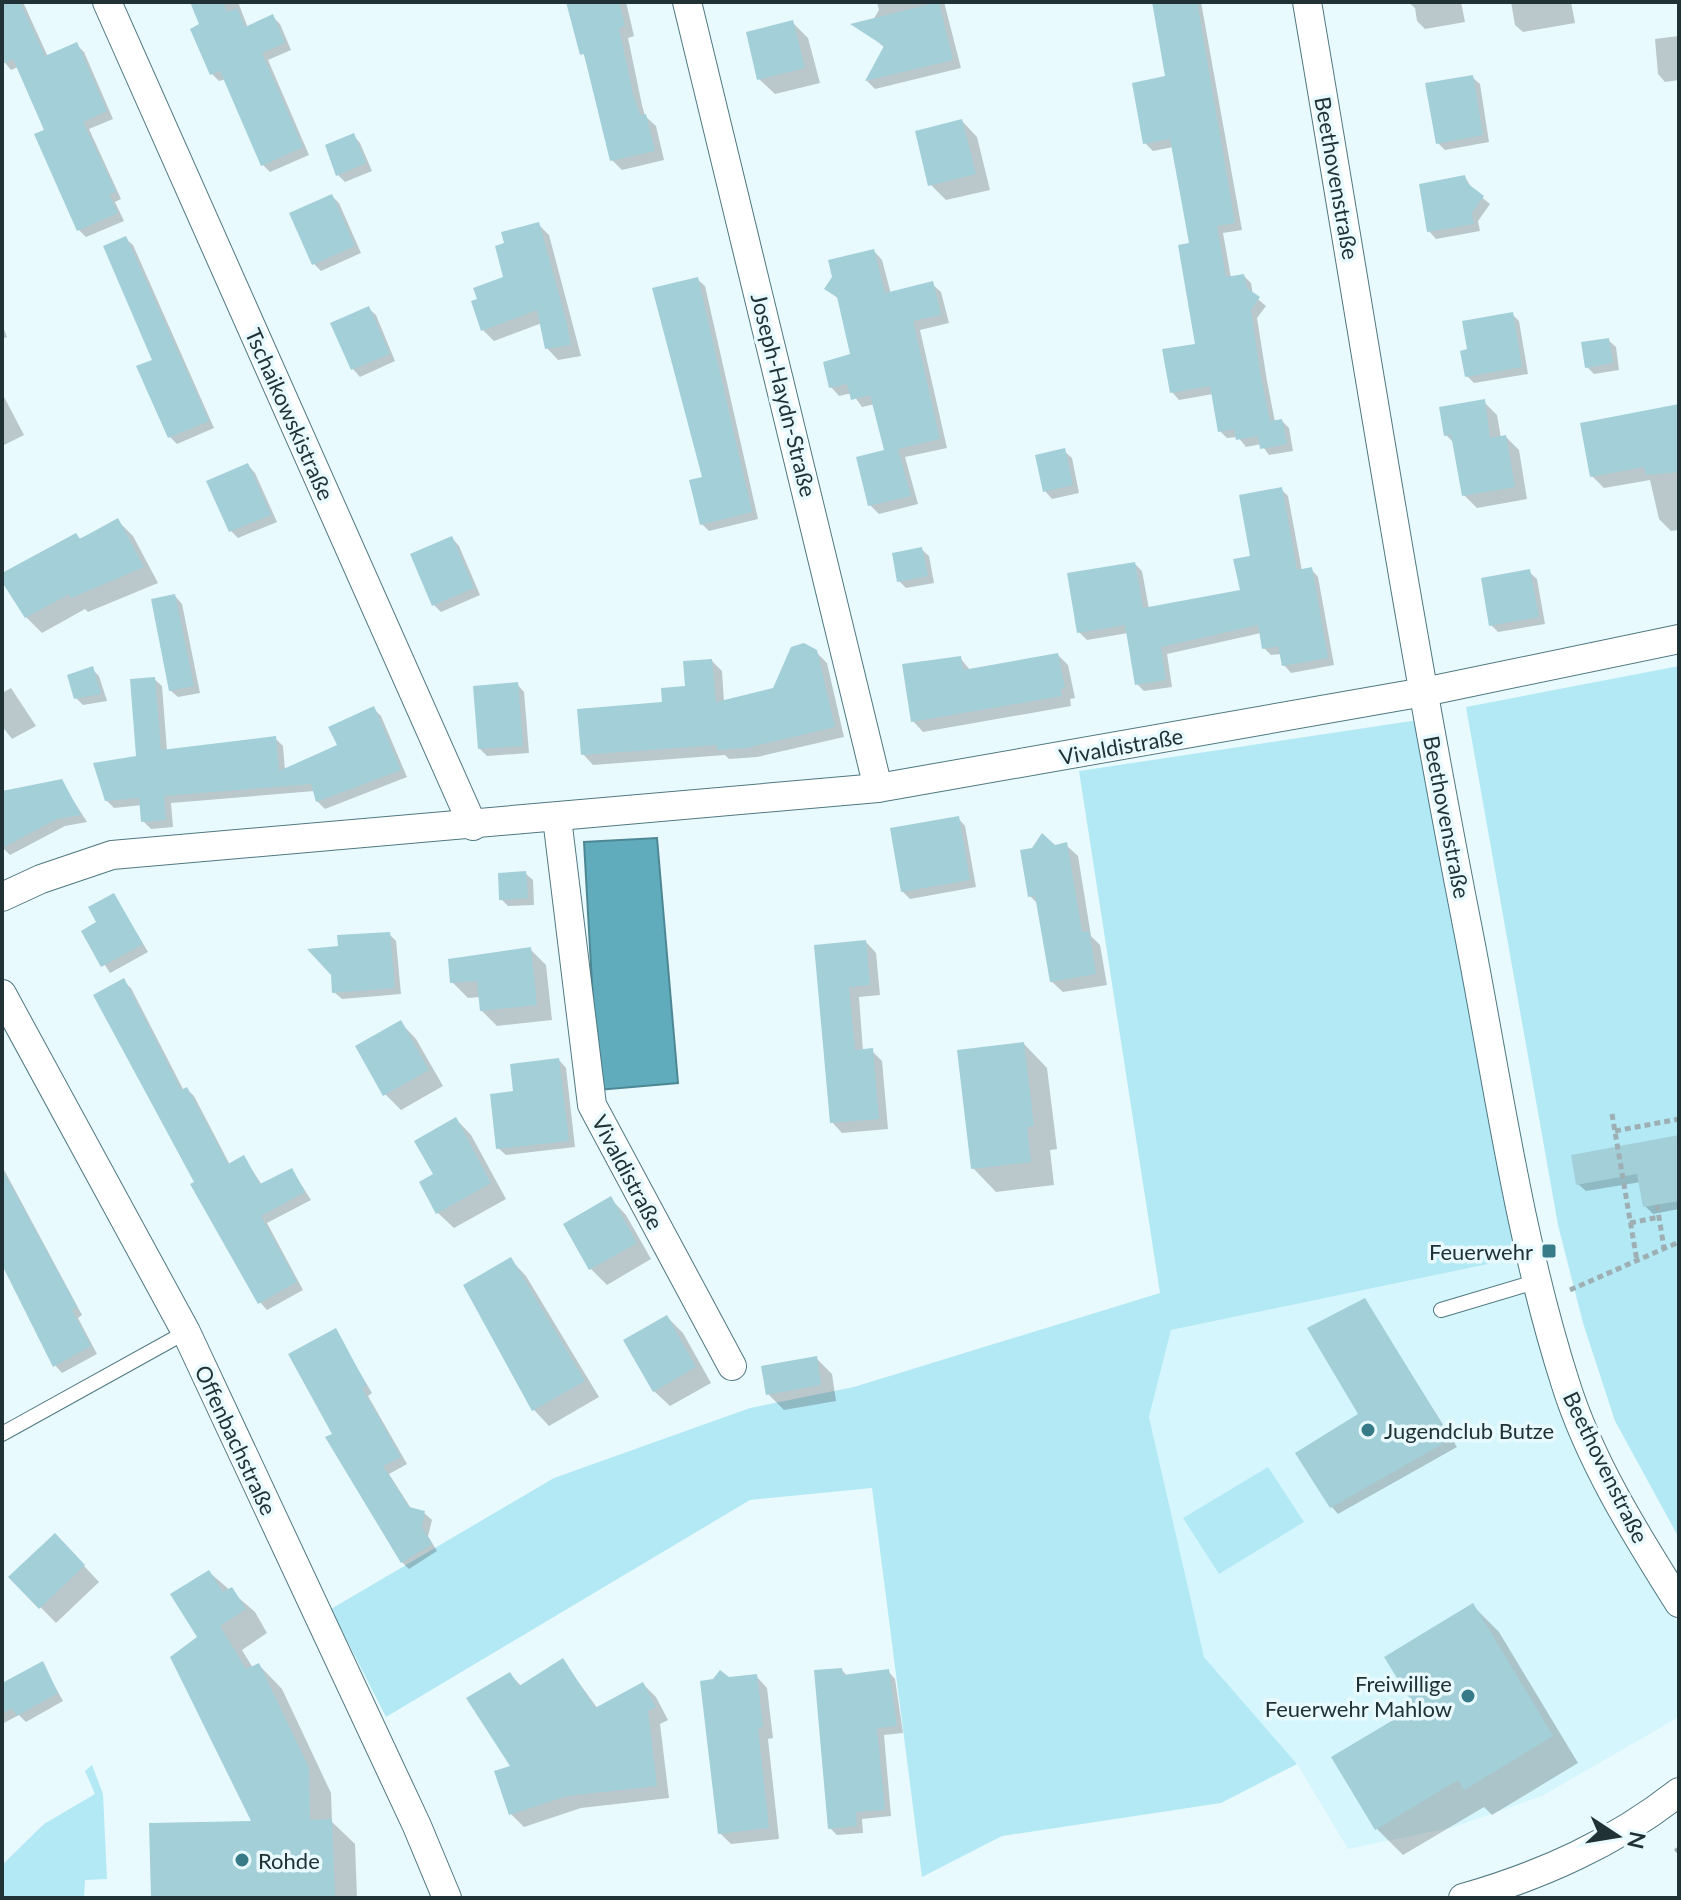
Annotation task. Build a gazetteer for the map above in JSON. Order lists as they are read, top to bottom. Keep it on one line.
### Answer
{"streets":{"street":["Beethovenstraße","Joseph-Haydn-Straße","Tschaikowskistraße","Vivaldistraße","Offenbachstraße"]},"crossings":[["Beethovenstraße","Vivaldistraße"],["Joseph-Haydn-Straße","Vivaldistraße"],["Tschaikowskistraße","Vivaldistraße"]],"places":{"transit":["Feuerwehr"],"other":["Jugendclub Butze","Freiwillige Feuerwehr Mahlow","Rohde"]},"north":"right"}
